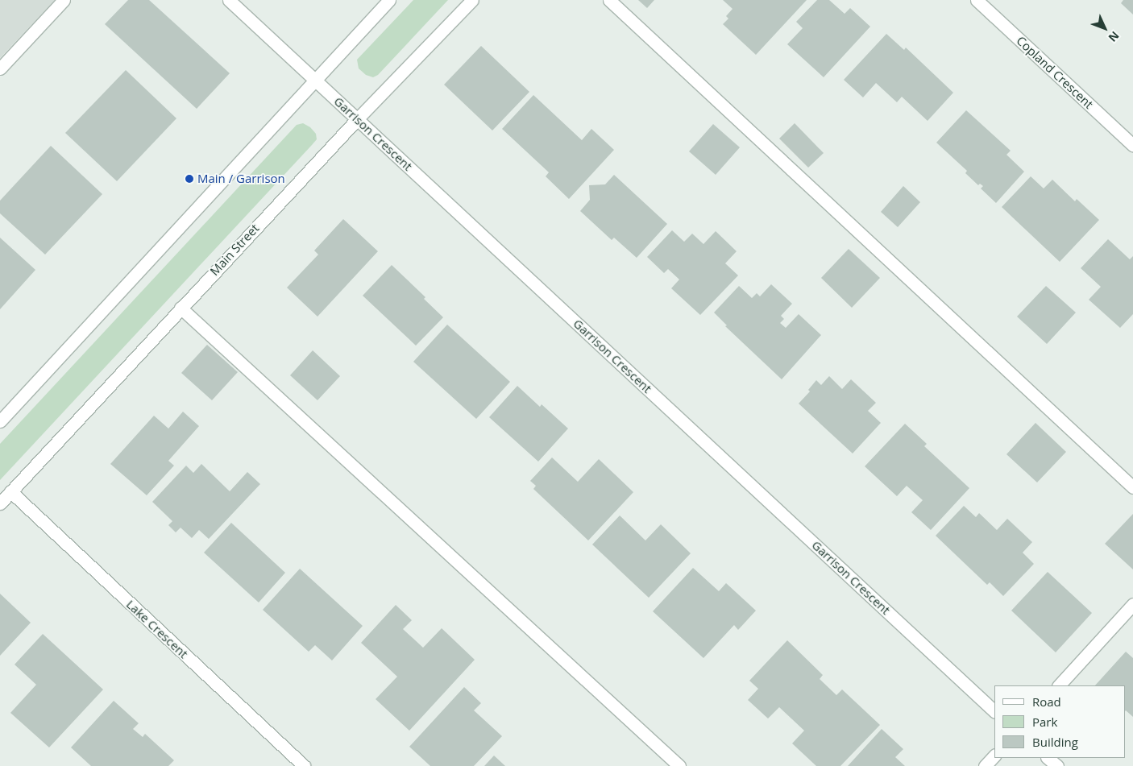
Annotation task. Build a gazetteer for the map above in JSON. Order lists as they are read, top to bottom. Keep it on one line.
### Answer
{"streets":{"street":["Copland Crescent","Garrison Crescent","Main Street","Lake Crescent"]},"crossings":[["Garrison Crescent","Main Street"],["Main Street","Lake Crescent"]],"places":["Main / Garrison"],"legend":["Road","Park","Building"],"north":"bottom right"}
